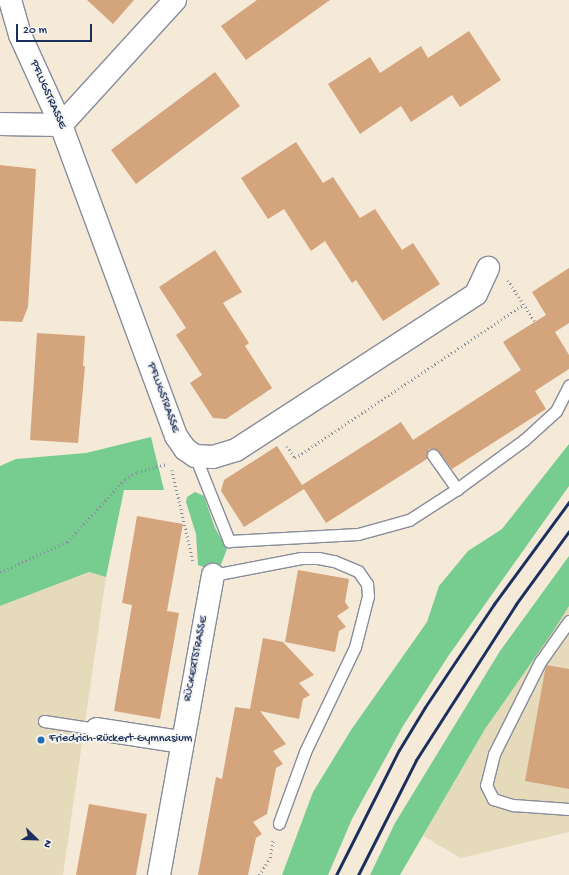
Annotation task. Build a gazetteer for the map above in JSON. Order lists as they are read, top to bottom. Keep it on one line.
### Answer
{"streets":{"street":["PFLUGSTRASSE","RÜCKERTSTRASSE"]},"places":["Friedrich-Rückert-Gymnasium"],"scale_bar":"20 m","north":"bottom right"}
